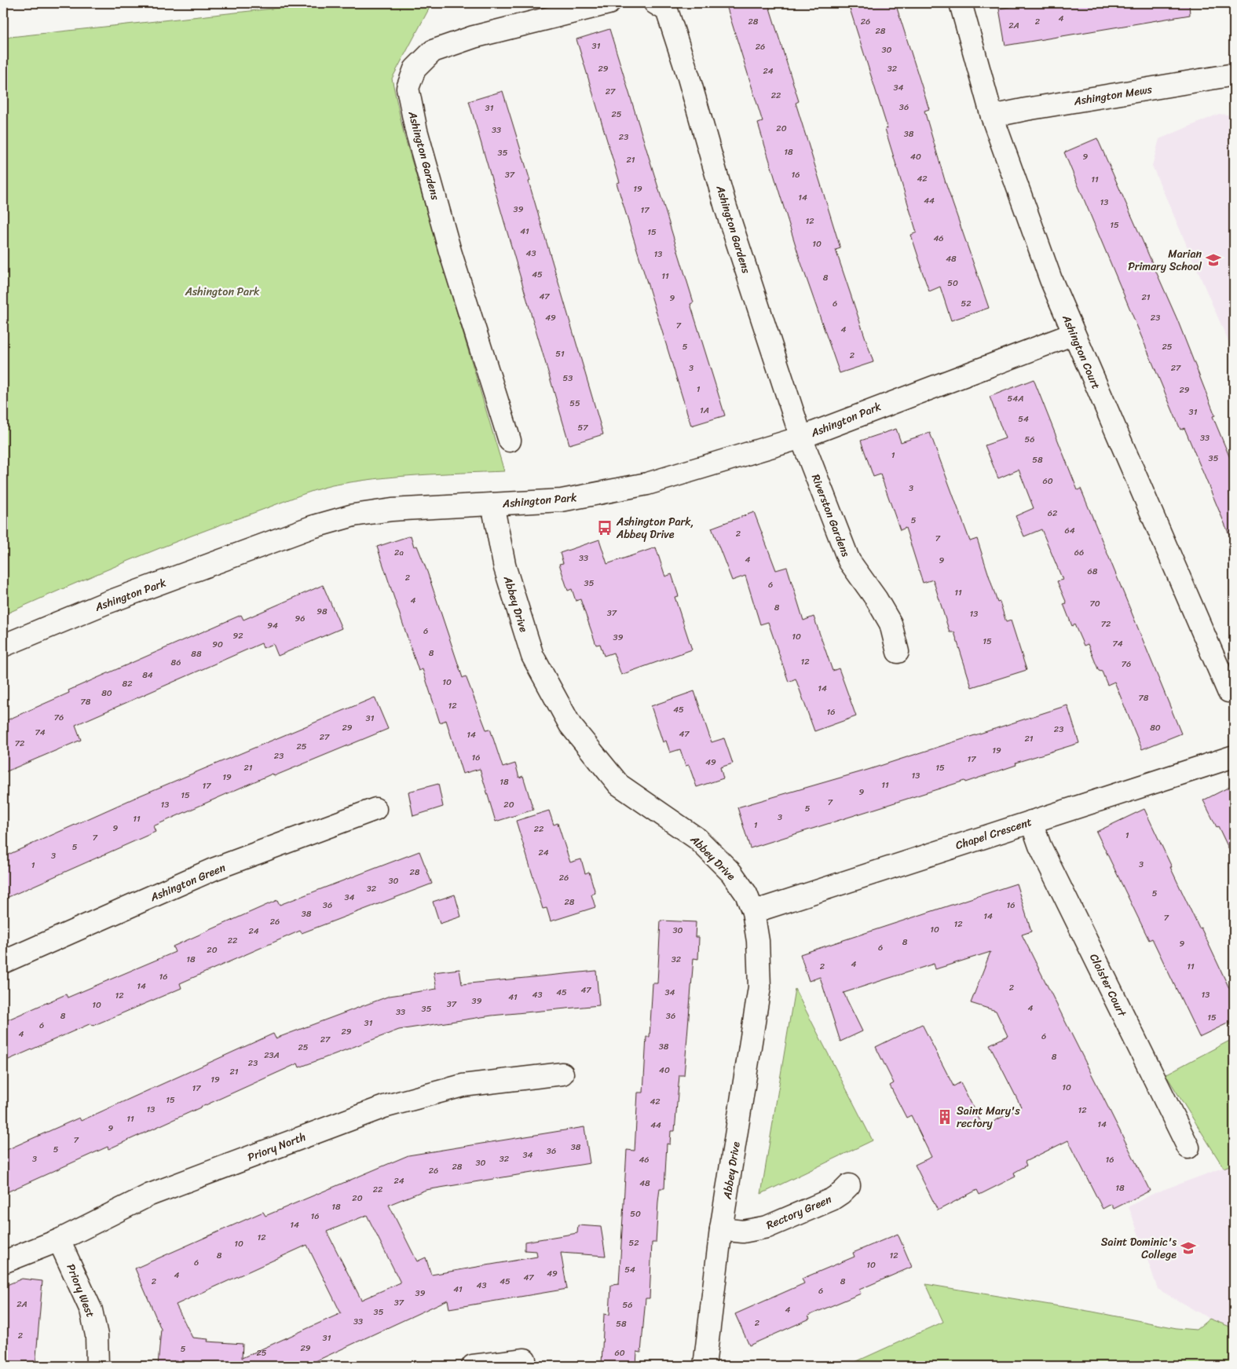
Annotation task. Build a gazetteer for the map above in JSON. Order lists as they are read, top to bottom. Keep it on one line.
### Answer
{"streets":{"street":["Ashington Mews","Ashington Gardens","Ashington Court","Ashington Park","Riverston Gardens","Abbey Drive","Chapel Crescent","Ashington Green","Cloister Court","Priory North","Rectory Green","Priory West"]},"crossings":[["Ashington Mews","Ashington Court"],["Ashington Gardens","Ashington Park"],["Ashington Gardens","Riverston Gardens"],["Ashington Court","Ashington Park"],["Ashington Park","Riverston Gardens"],["Ashington Park","Abbey Drive"],["Abbey Drive","Chapel Crescent"],["Abbey Drive","Rectory Green"],["Chapel Crescent","Cloister Court"],["Priory North","Priory West"]],"parks":["Ashington Park"],"places":{"school or university":["Marian Primary School","Saint Dominic's College"],"bus stop":["Ashington Park, Abbey Drive"],"building":["Saint Mary's rectory"]},"house_numbers":["4","28","26","2","2A","28","31","26","30","29","32","24","34","27","22","36","31","25","20","33","38","23","18","35","40","9","21","37","16","42","11","19","14","44","13","39","17","12","15","41","15","46","10","43","13","48","45","11","8","50","47","21","9","6","52","49","23","7","4","5","25","51","2","3","27","53","1","29","54A","55","1A","31","54","57","33","56","1","35","58","60","3","62","5","64","2","7","2a","66","33","4","9","68","2","35","6","11","4","70","8","98","37","13","96","72","94","6","92","10","39","15","74","90","8","88","12","86","76","84","10","82","14","80","78","78","12","45","16","76","31","29","80","23","74","47","14","27","21","72","25","19","23","16","17","49","21","15","13","19","18","11","17","9","15","7","13","20","5","3","11","1","9","22","1","7","5","24","3","3","1","28","26","30","32","5","34","28","36","16","38","14","7","26","12","10","30","24","22","8","9","6","20","18","32","4","2","11","16","14","2","47","45","34","43","13","12","41","39","37","10","4","35","33","8","36","15","31","6","29","4","6","27","38","25","23A","8","23","40","21","19","10","17","15","42","13","12","11","14","44","9","7","38","5","36","34","3","32","46","16","30","28","26","24","48","18","22","20","18","50","16","14","12","52","10","8","12","6","10","54","49","4","47","2","45","8","43","41","6","39","37","2A","56","4","35","33","2","58","2","31","29","5","25","60"]}
